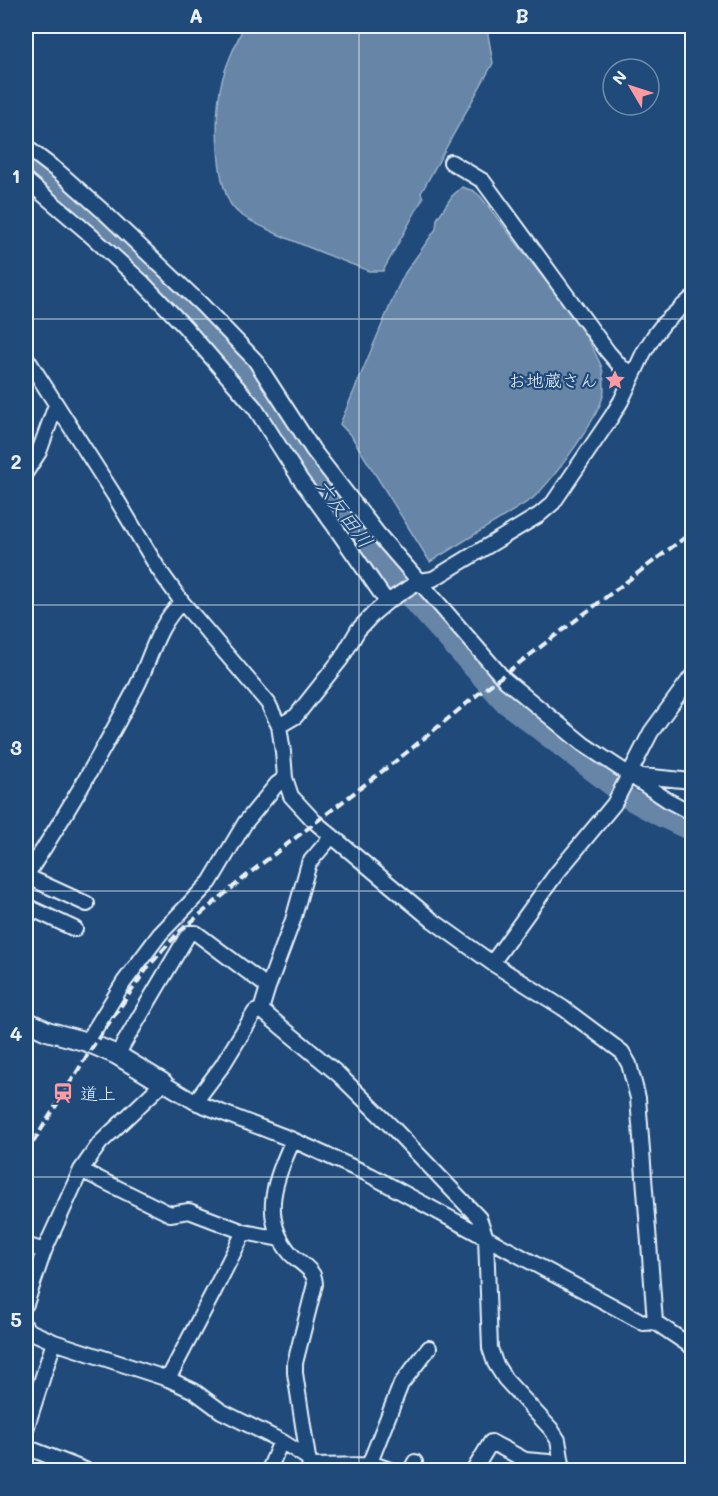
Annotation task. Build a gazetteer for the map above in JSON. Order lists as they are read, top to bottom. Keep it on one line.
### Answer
{"water":["六反田川"],"places":{"place":["お地蔵さん"],"station":["道上"]},"north":"top left","grid":{"columns":["A","B"],"rows":["1","2","3","4","5"]}}
